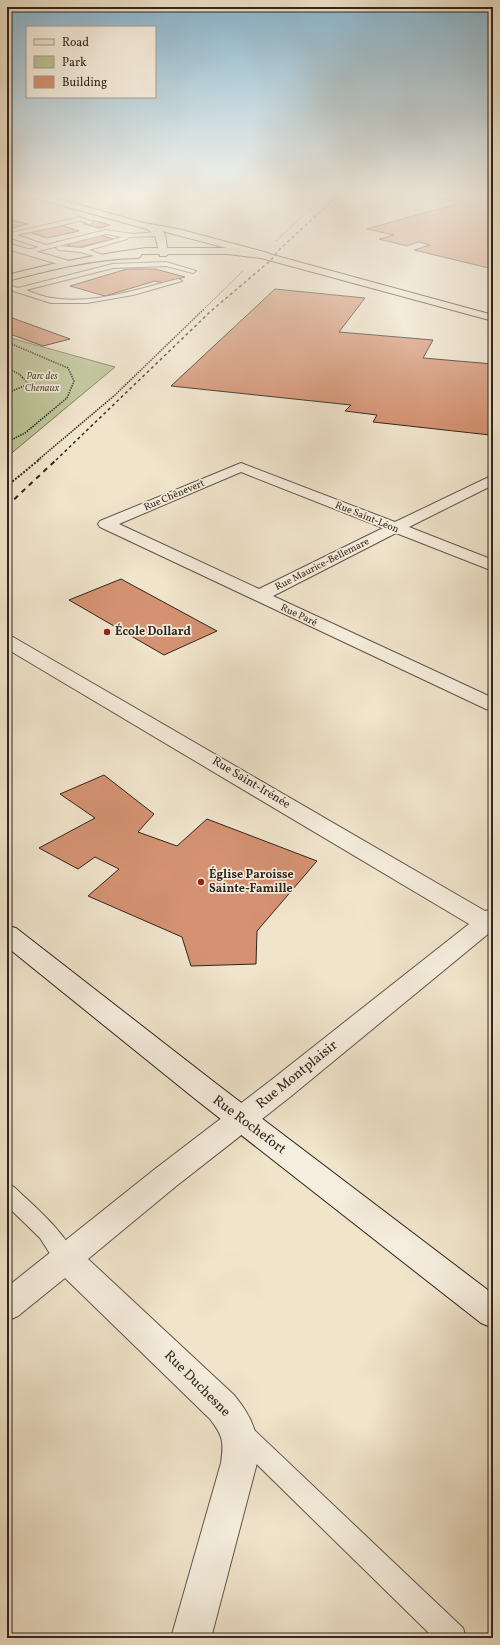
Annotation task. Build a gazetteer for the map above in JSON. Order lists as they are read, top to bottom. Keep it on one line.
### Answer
{"streets":{"street":["Rue Chênevert","Rue Saint-Léon","Rue Maurice-Bellemare","Rue Paré","Rue Saint-Irénée","Rue Montplaisir","Rue Rochefort","Rue Duchesne"]},"crossings":[["Rue Chênevert","Rue Saint-Léon"],["Rue Chênevert","Rue Paré"],["Rue Saint-Léon","Rue Maurice-Bellemare"],["Rue Maurice-Bellemare","Rue Paré"],["Rue Saint-Irénée","Rue Montplaisir"],["Rue Montplaisir","Rue Rochefort"],["Rue Montplaisir","Rue Duchesne"]],"parks":["Parc des Chenaux"],"places":["École Dollard","Église Paroisse Sainte-Famille"],"legend":["Road","Park","Building"]}
